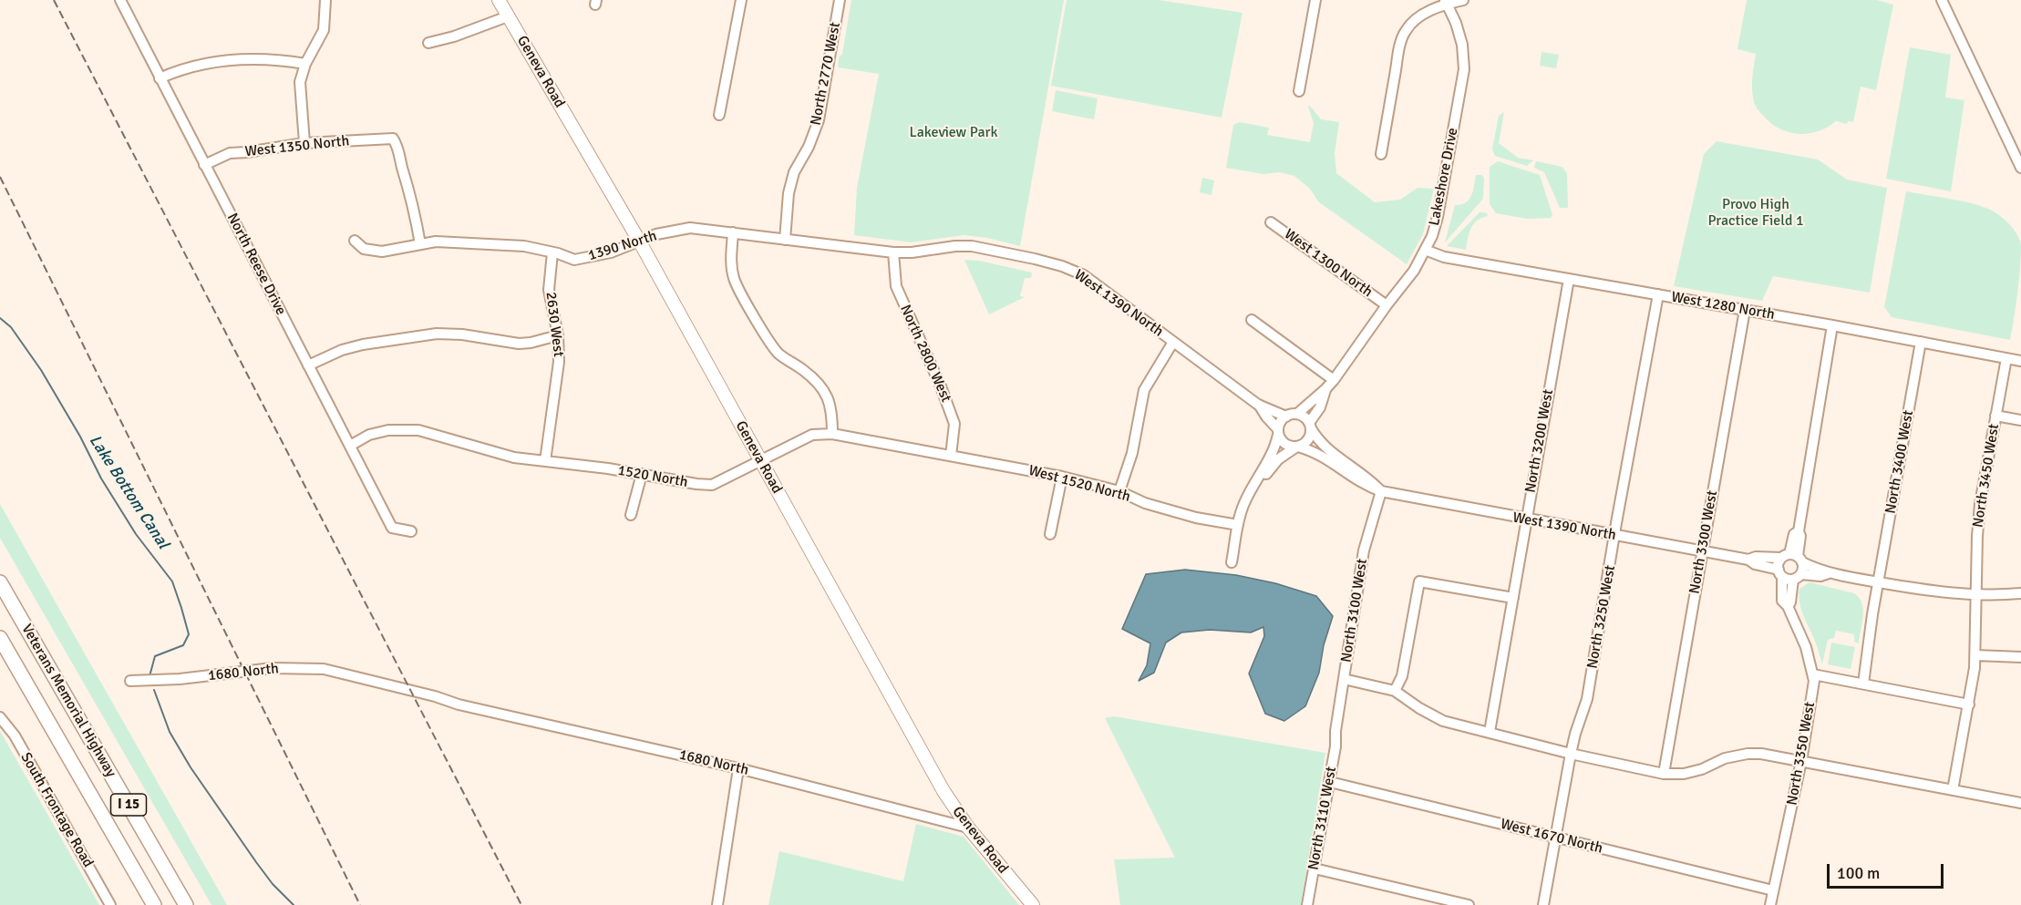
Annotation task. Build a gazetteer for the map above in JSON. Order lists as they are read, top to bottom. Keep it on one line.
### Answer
{"streets":{"highway":["Veterans Memorial Highway","I 15"],"main road":["Geneva Road"],"street":["North 2770 West","West 1350 North","Lakeshore Drive","1390 North","West 1300 North","North Reese Drive","West 1390 North","West 1280 North","2630 West","North 2800 West","North 3200 West","North 3400 West","North 3450 West","1520 North","West 1520 North","North 3300 West","North 3100 West","North 3250 West","1680 North","North 3350 West","South Frontage Road","North 3110 West","West 1670 North"]},"crossings":[["Geneva Road","1390 North"],["Geneva Road","1520 North"],["Geneva Road","1680 North"],["North 2770 West","1390 North"],["West 1350 North","1390 North"],["West 1350 North","North Reese Drive"],["Lakeshore Drive","West 1300 North"],["Lakeshore Drive","West 1390 North"],["Lakeshore Drive","West 1280 North"],["1390 North","West 1390 North"],["1390 North","2630 West"],["1390 North","North 2800 West"],["North Reese Drive","1520 North"],["West 1390 North","North 2800 West"],["West 1390 North","North 3200 West"],["West 1390 North","North 3400 West"],["West 1390 North","North 3450 West"],["West 1390 North","North 3300 West"],["West 1390 North","North 3100 West"],["West 1390 North","North 3250 West"],["West 1390 North","North 3350 West"],["West 1280 North","North 3200 West"],["West 1280 North","North 3400 West"],["West 1280 North","North 3450 West"],["West 1280 North","North 3300 West"],["West 1280 North","North 3250 West"],["2630 West","1520 North"],["North 2800 West","1520 North"],["North 2800 West","West 1520 North"],["1520 North","West 1520 North"],["North 3100 West","North 3110 West"],["North 3250 West","West 1670 North"],["North 3350 West","West 1670 North"],["North 3110 West","West 1670 North"]],"water":["Lake Bottom Canal"],"parks":["Lakeview Park","Provo High Practice Field 1"],"scale_bar":"100 m"}
